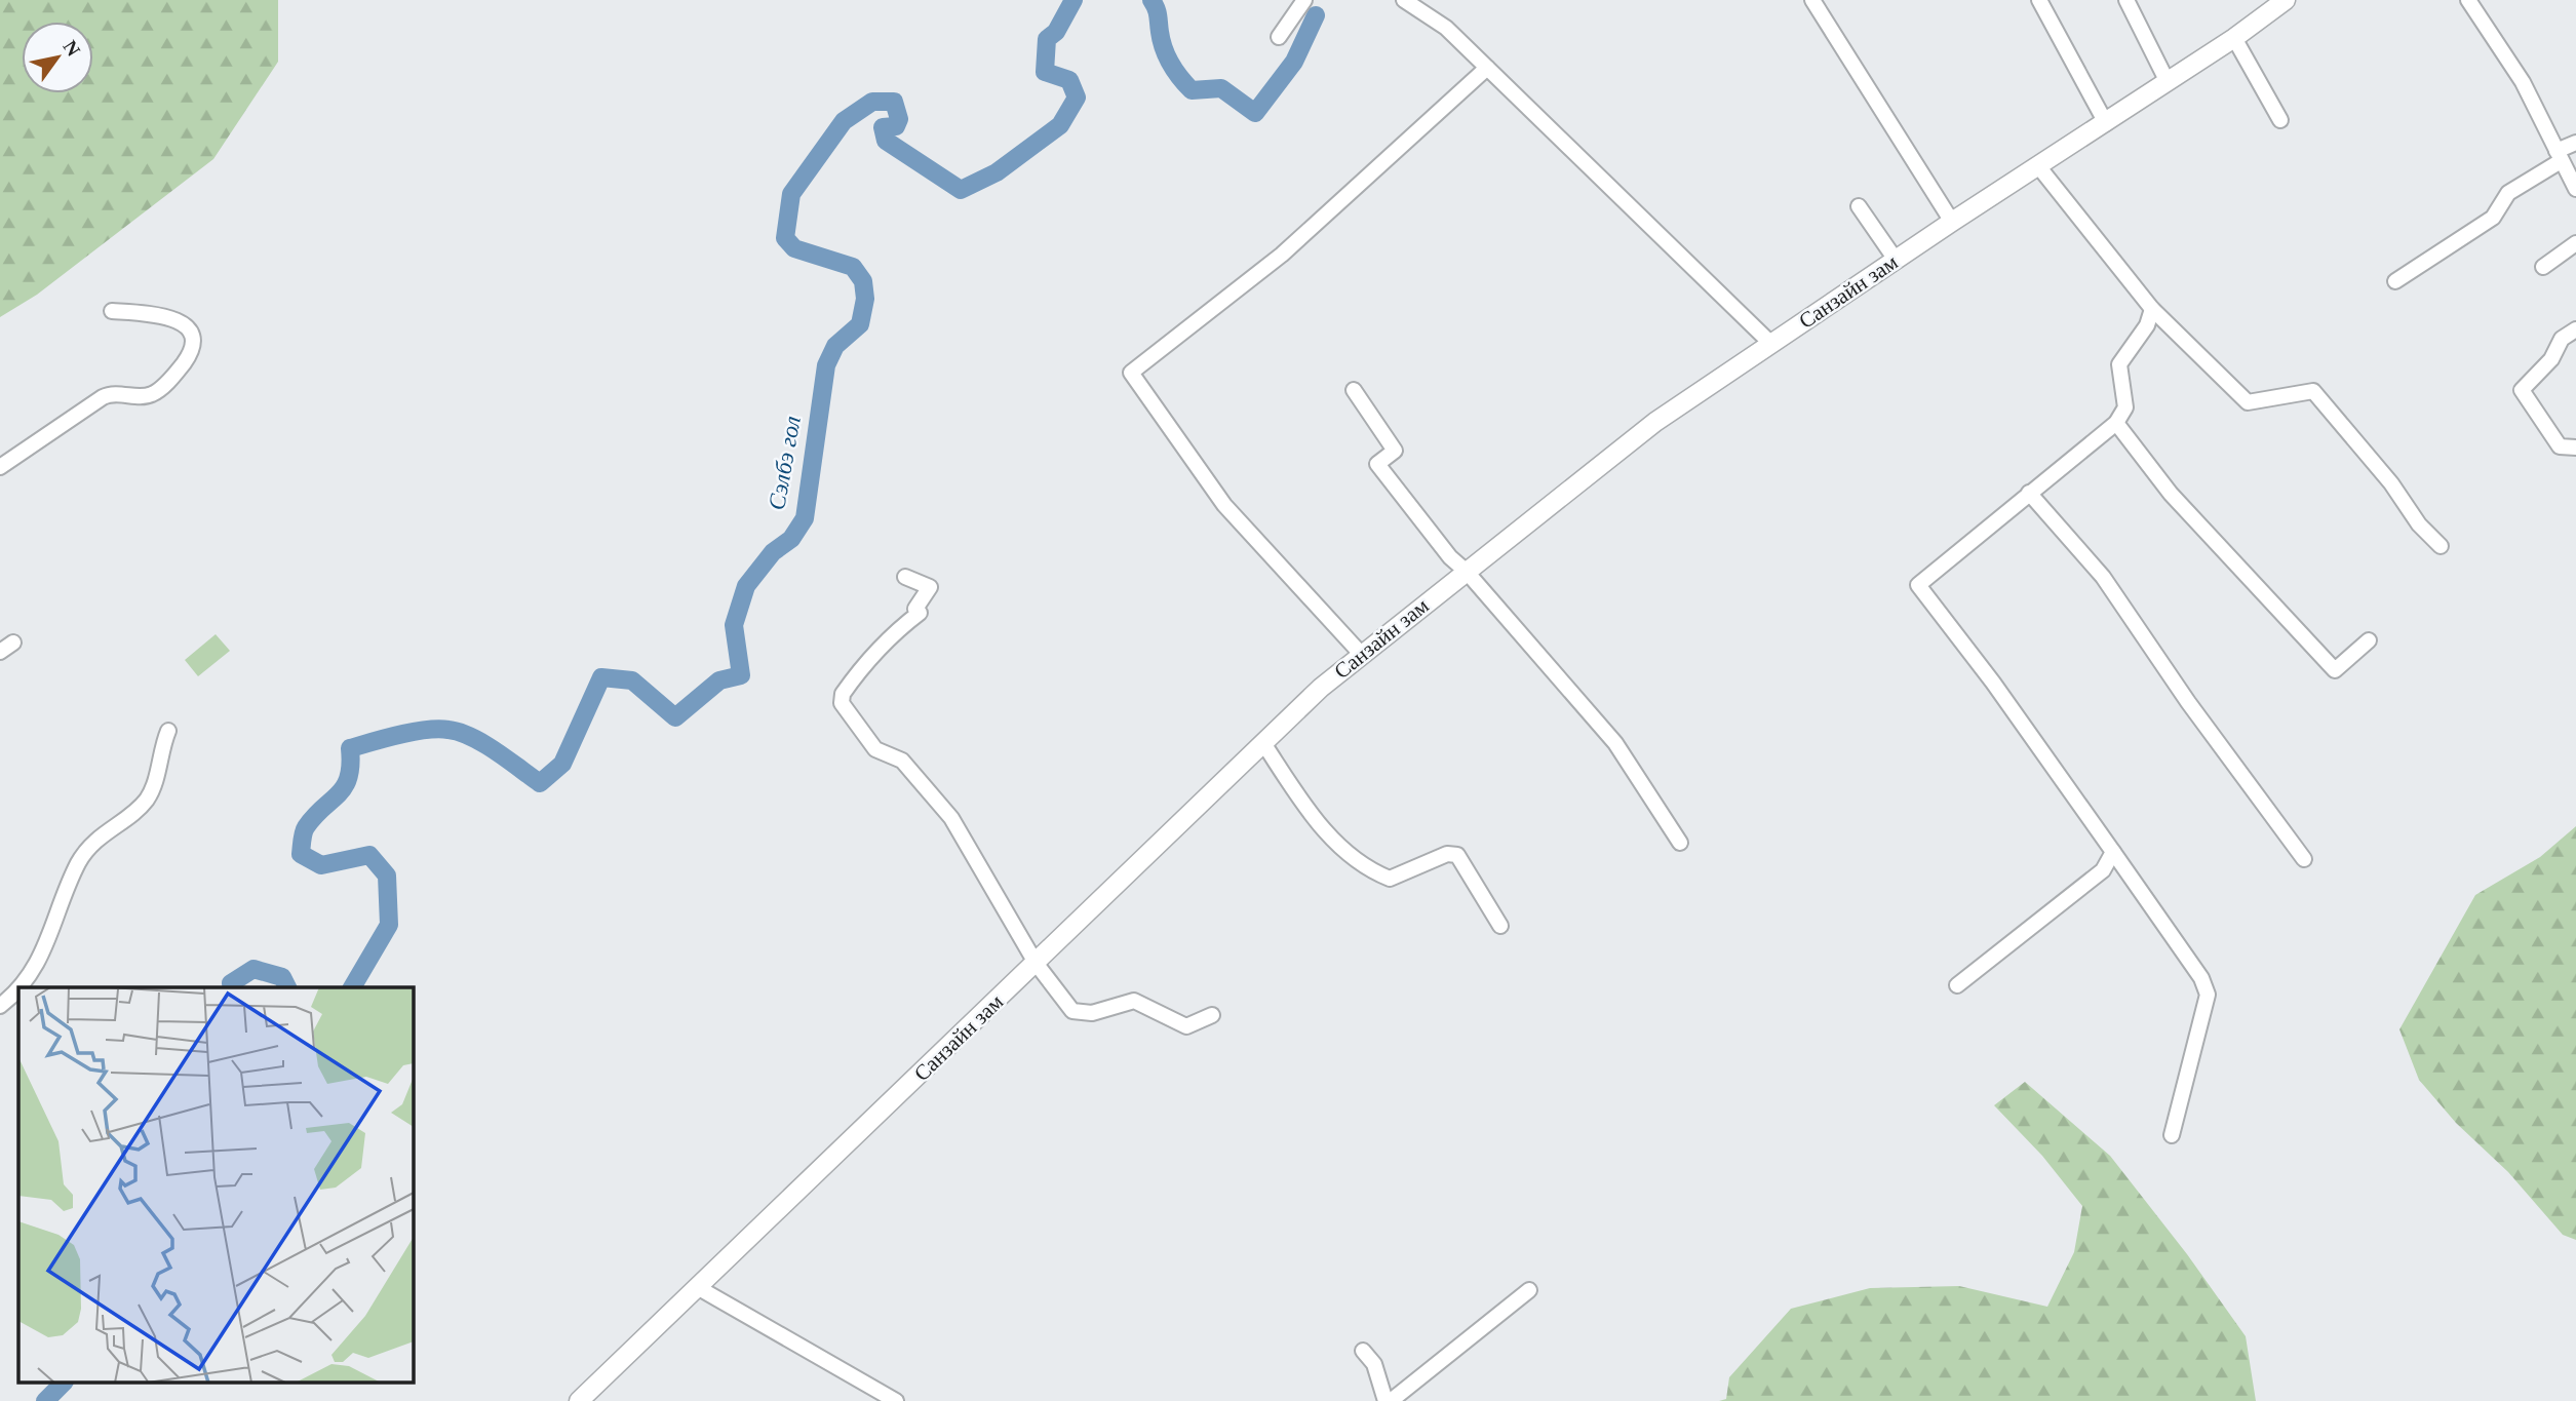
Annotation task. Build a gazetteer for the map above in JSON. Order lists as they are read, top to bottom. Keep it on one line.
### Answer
{"streets":{"main road":["Санзайн зам"]},"water":["Сэлбэ гол"],"north":"top right"}
